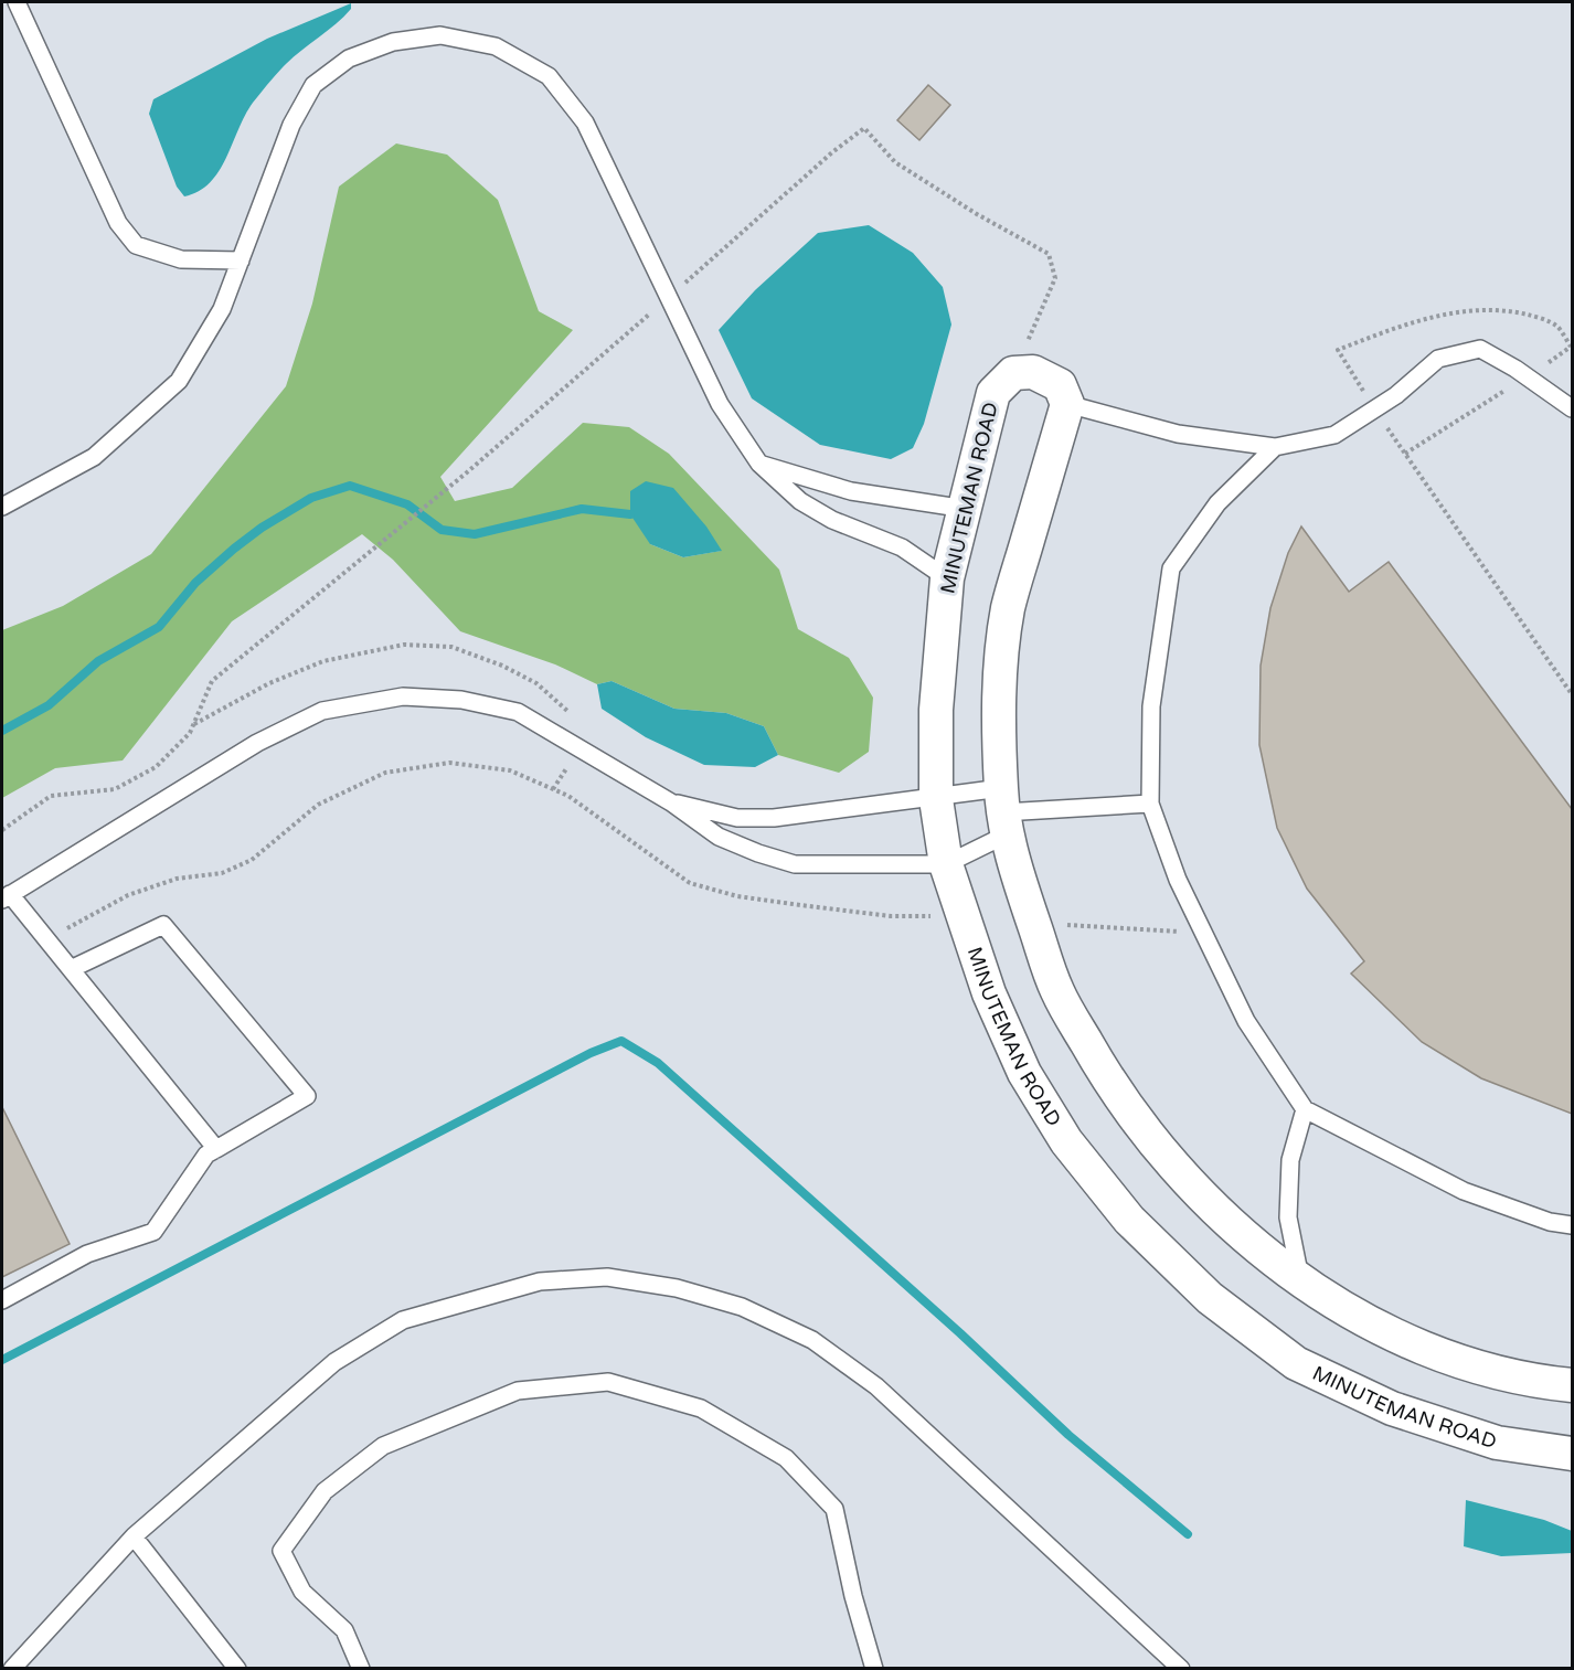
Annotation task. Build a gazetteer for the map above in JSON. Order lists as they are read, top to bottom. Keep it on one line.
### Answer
{"streets":{"street":["MINUTEMAN ROAD"]}}
